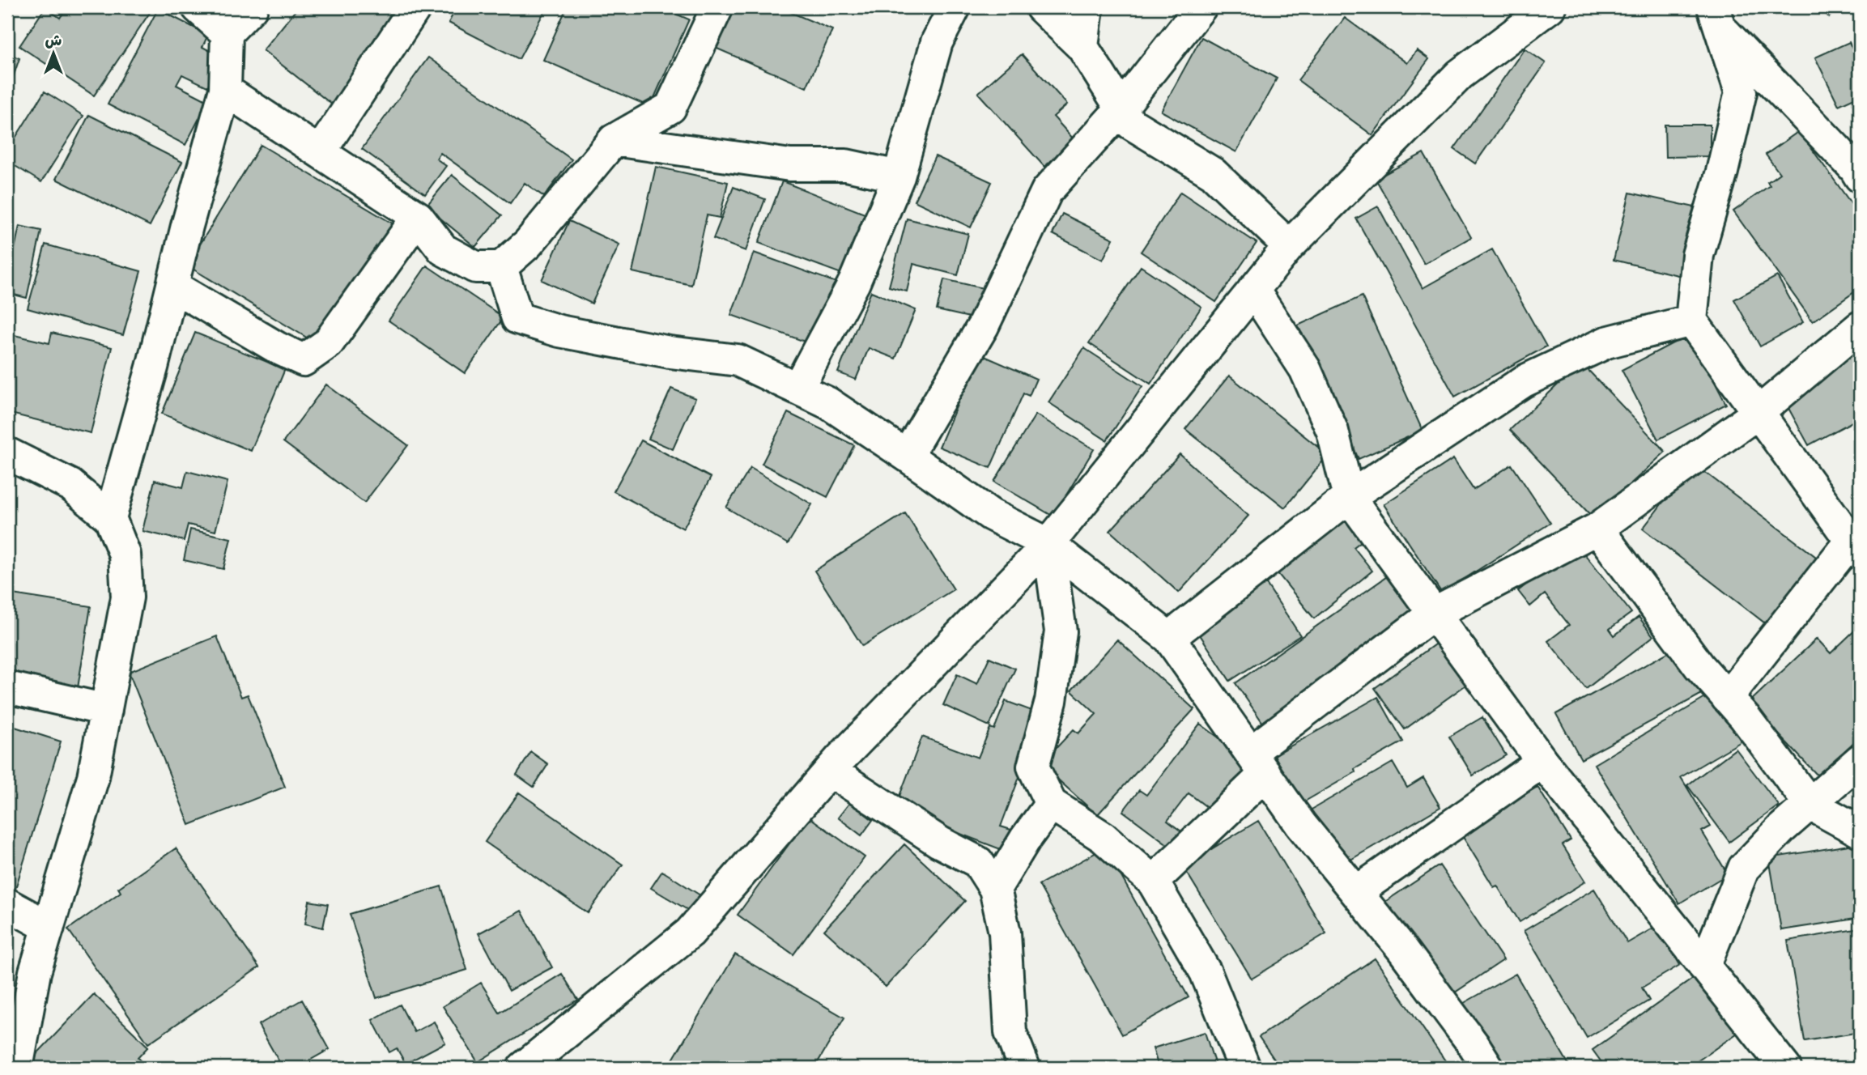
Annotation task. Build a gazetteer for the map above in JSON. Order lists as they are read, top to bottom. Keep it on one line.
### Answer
{"north":"top"}
